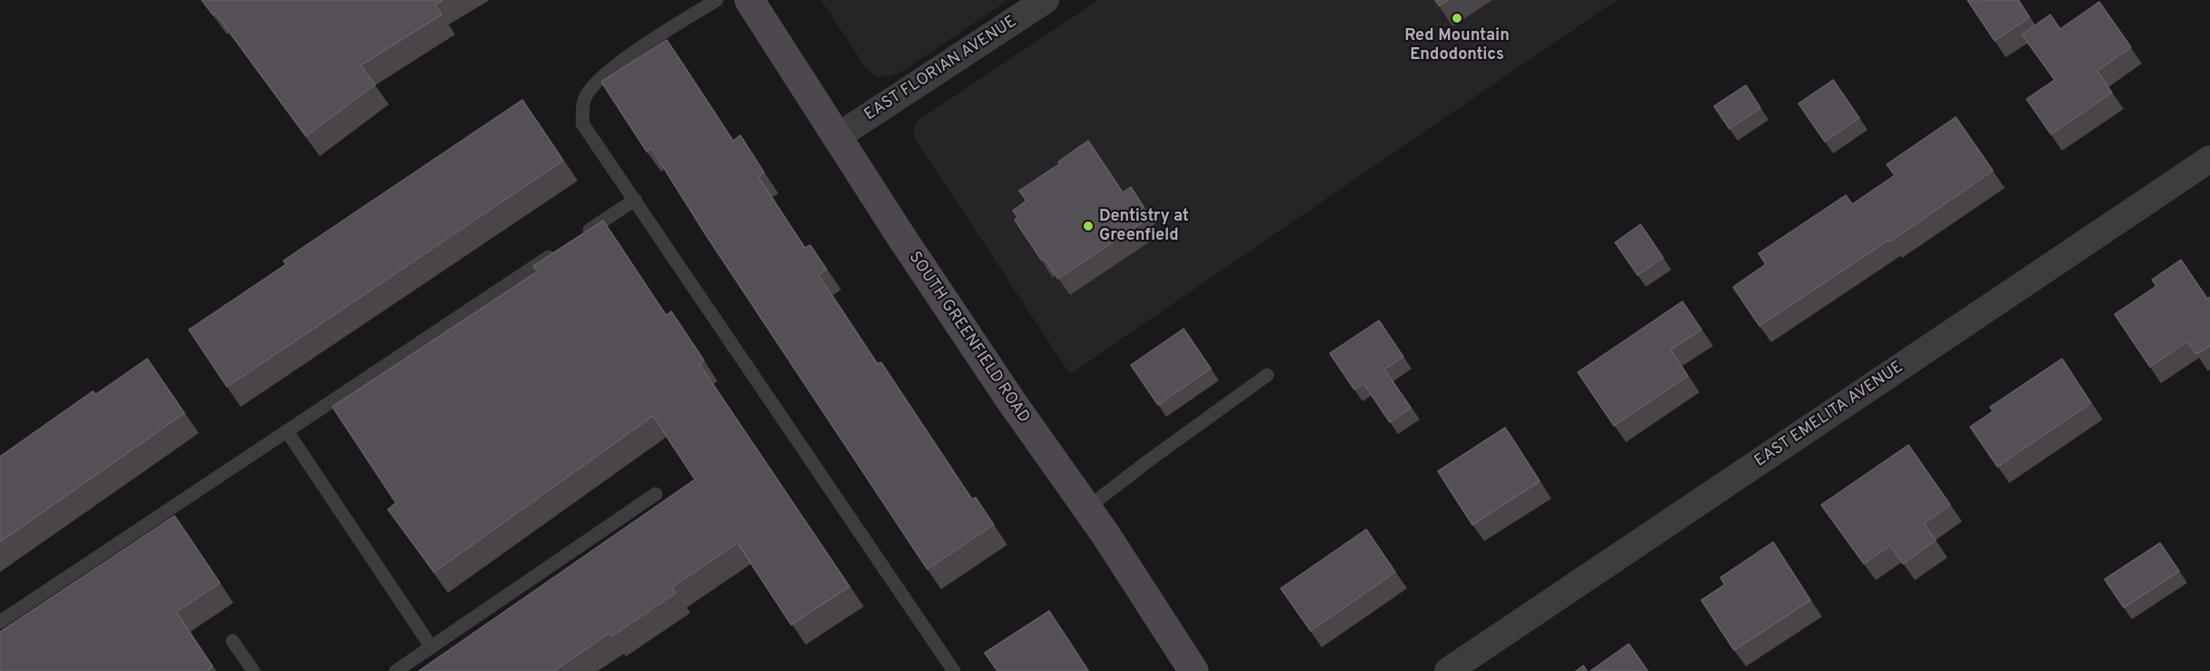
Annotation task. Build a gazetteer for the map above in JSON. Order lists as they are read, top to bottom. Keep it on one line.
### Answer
{"streets":{"main road":["SOUTH GREENFIELD ROAD"],"street":["EAST FLORIAN AVENUE","EAST EMELITA AVENUE"]},"crossings":[["EAST FLORIAN AVENUE","SOUTH GREENFIELD ROAD"]],"places":["Red Mountain Endodontics","Dentistry at Greenfield"]}
